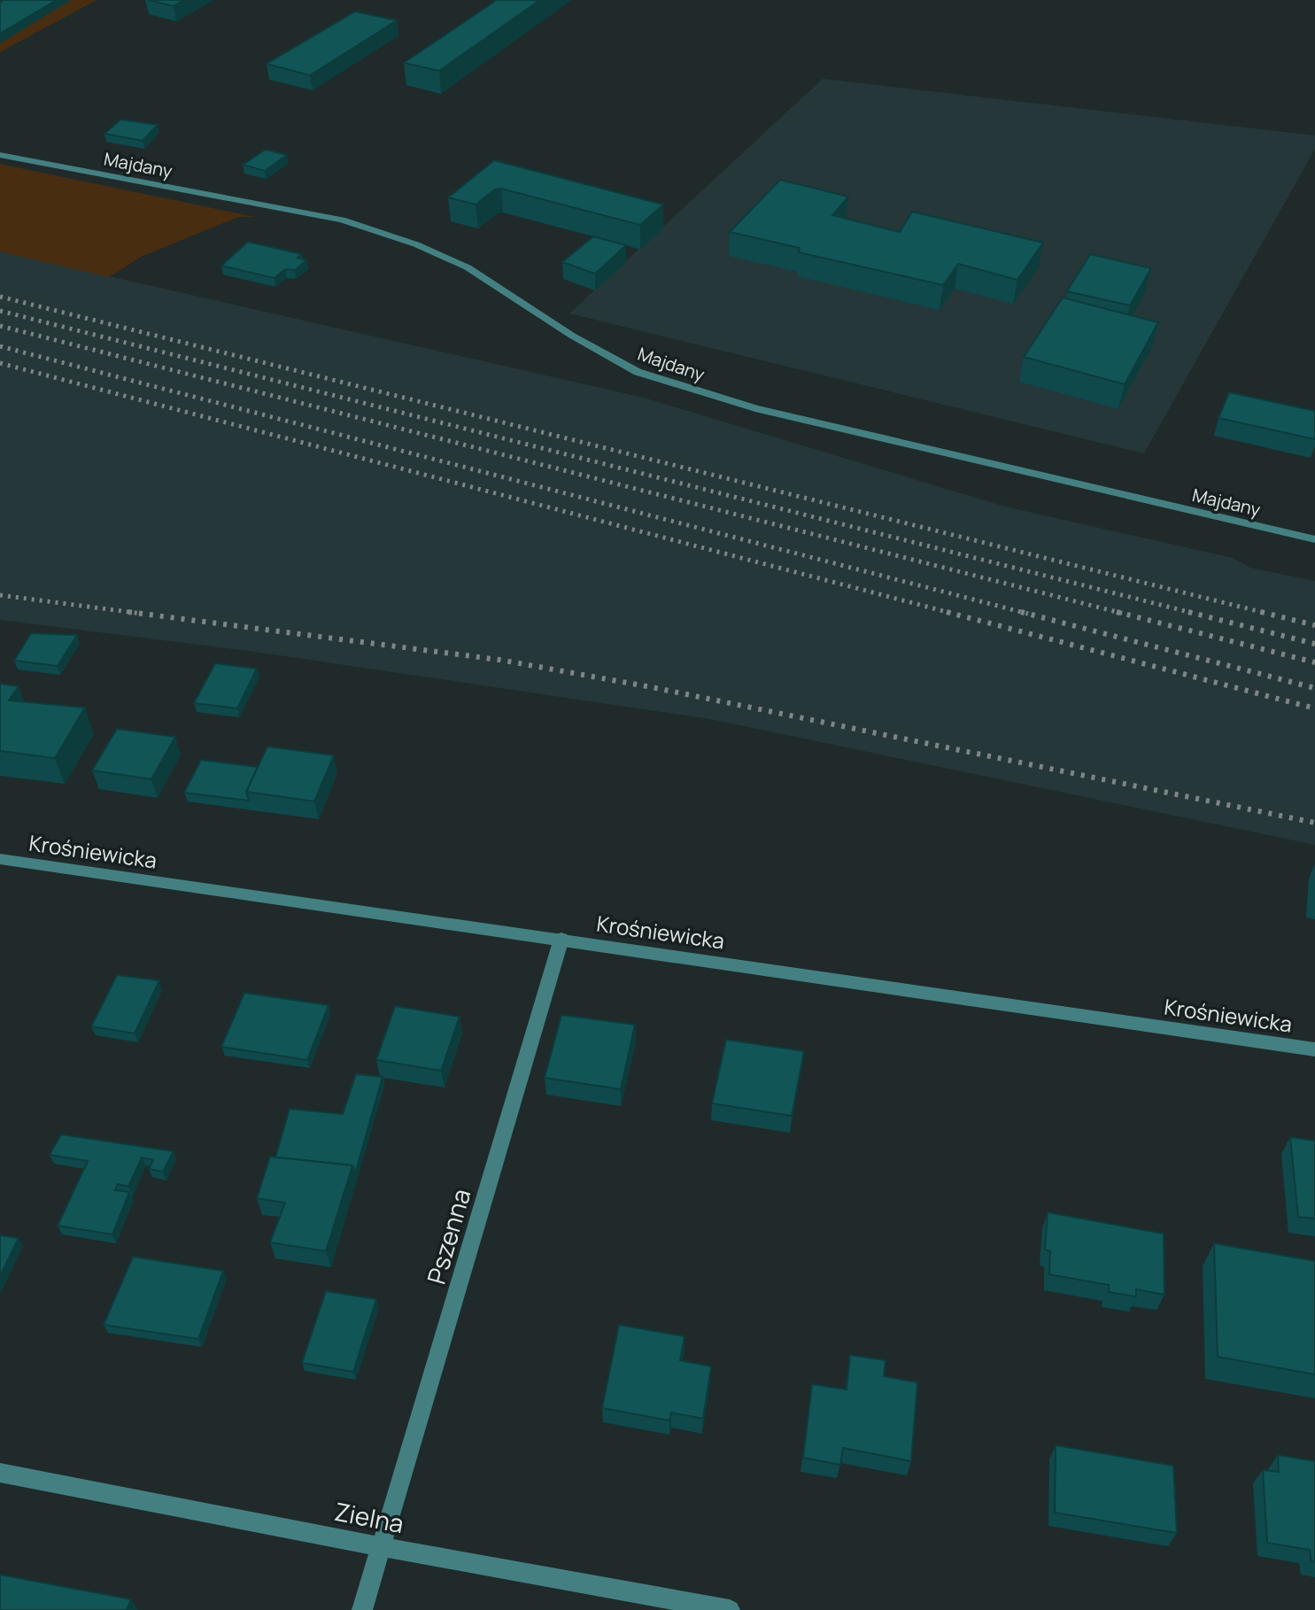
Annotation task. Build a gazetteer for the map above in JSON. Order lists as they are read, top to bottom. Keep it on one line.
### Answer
{"streets":{"street":["Majdany","Krośniewicka","Pszenna","Zielna"]},"crossings":[["Krośniewicka","Pszenna"],["Pszenna","Zielna"]]}
